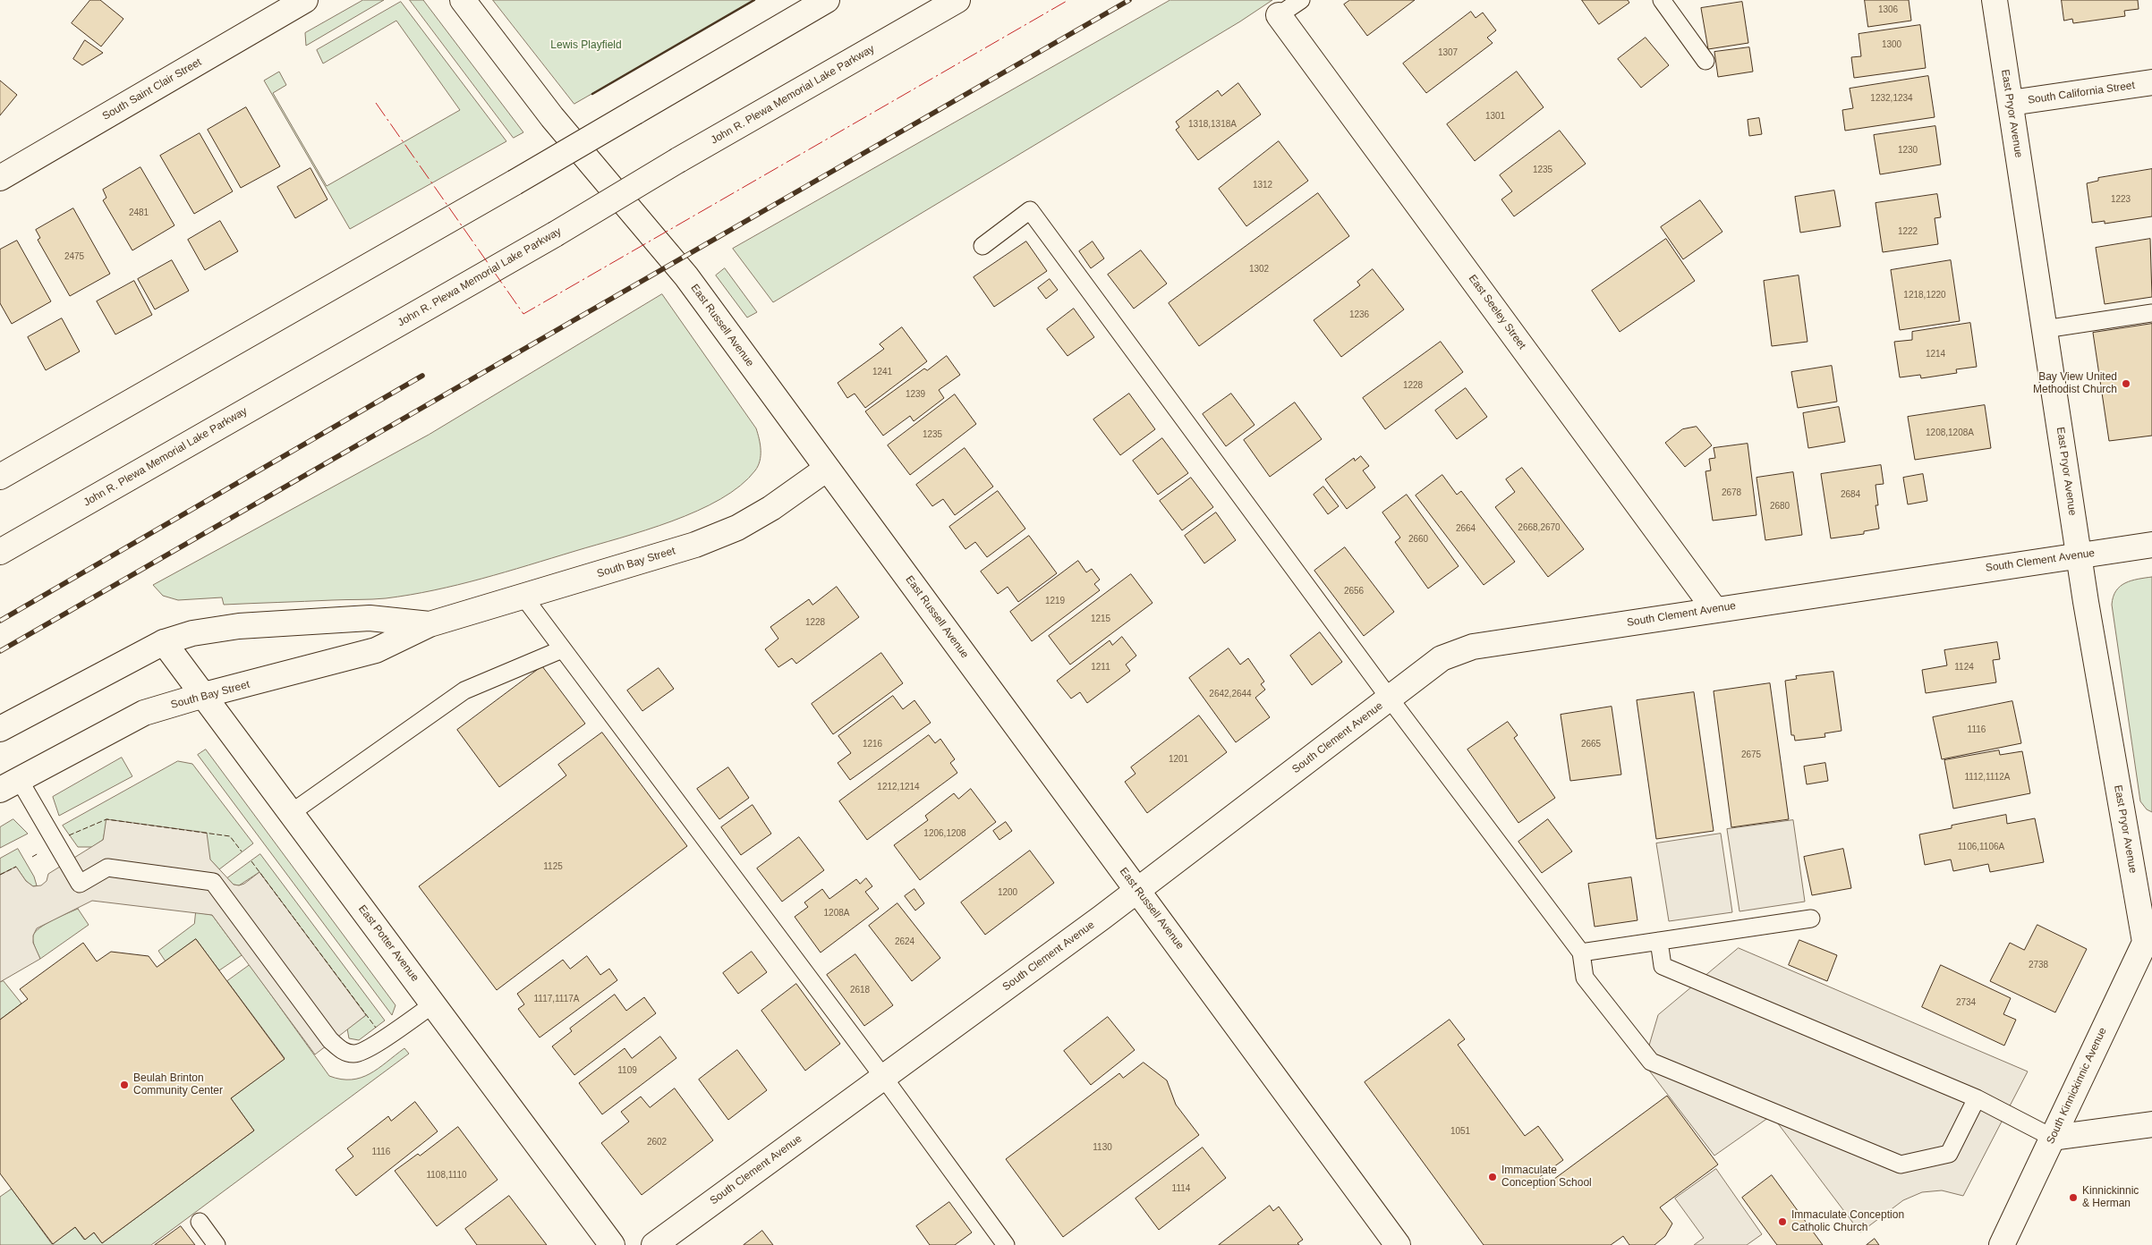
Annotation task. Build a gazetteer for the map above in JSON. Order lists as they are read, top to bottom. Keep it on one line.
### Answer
{"streets":{"main road":["South Saint Clair Street","South California Street","John R. Plewa Memorial Lake Parkway","East Pryor Avenue","East Seeley Street","East Russell Avenue","South Clement Avenue","South Bay Street","East Potter Avenue","South Kinnickinnic Avenue"]},"crossings":[["South California Street","East Pryor Avenue"],["East Pryor Avenue","South Clement Avenue"],["East Pryor Avenue","South Kinnickinnic Avenue"],["East Seeley Street","South Clement Avenue"],["East Russell Avenue","South Clement Avenue"],["East Russell Avenue","South Bay Street"],["South Bay Street","East Potter Avenue"]],"parks":["Lewis Playfield"],"places":["Bay View United Methodist Church","Beulah Brinton Community Center","Immaculate Conception School","Kinnickinnic & Herman","Immaculate Conception Catholic Church"],"house_numbers":["1306","1300","1307","1232,1234","1301","1318,1318A","1230","1235","1312","1223","2481","1222","2475","1302","1218,1220","1236","1214","1241","1228","1239","1208,1208A","1235","2678","2684","2680","2668,2670","2664","2660","2656","1219","1215","1228","1211","1124","2642,2644","1116","1216","2665","2675","1201","1112,1112A","1212,1214","1206,1208","1106,1106A","1125","1200","1208A","2624","2738","2618","1117,1117A","2734","1109","1051","2602","1130","1116","1108,1110","1114"]}
